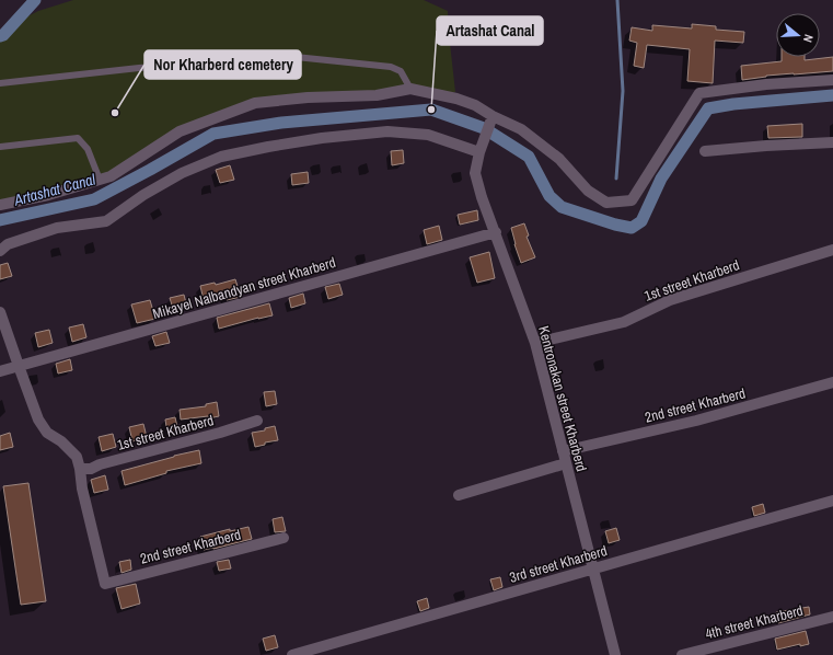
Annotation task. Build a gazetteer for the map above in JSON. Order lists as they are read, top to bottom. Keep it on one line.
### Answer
{"streets":{"street":["1st street Kharberd","Mikayel Nalbandyan street Kharberd","Kentronakan street Kharberd","2nd street Kharberd","3rd street Kharberd","4th street Kharberd"]},"crossings":[["1st street Kharberd","Kentronakan street Kharberd"],["1st street Kharberd","2nd street Kharberd"],["Mikayel Nalbandyan street Kharberd","Kentronakan street Kharberd"],["Kentronakan street Kharberd","2nd street Kharberd"],["Kentronakan street Kharberd","3rd street Kharberd"]],"water":["Artashat Canal"],"places":["Artashat Canal","Nor Kharberd cemetery"],"north":"right"}
